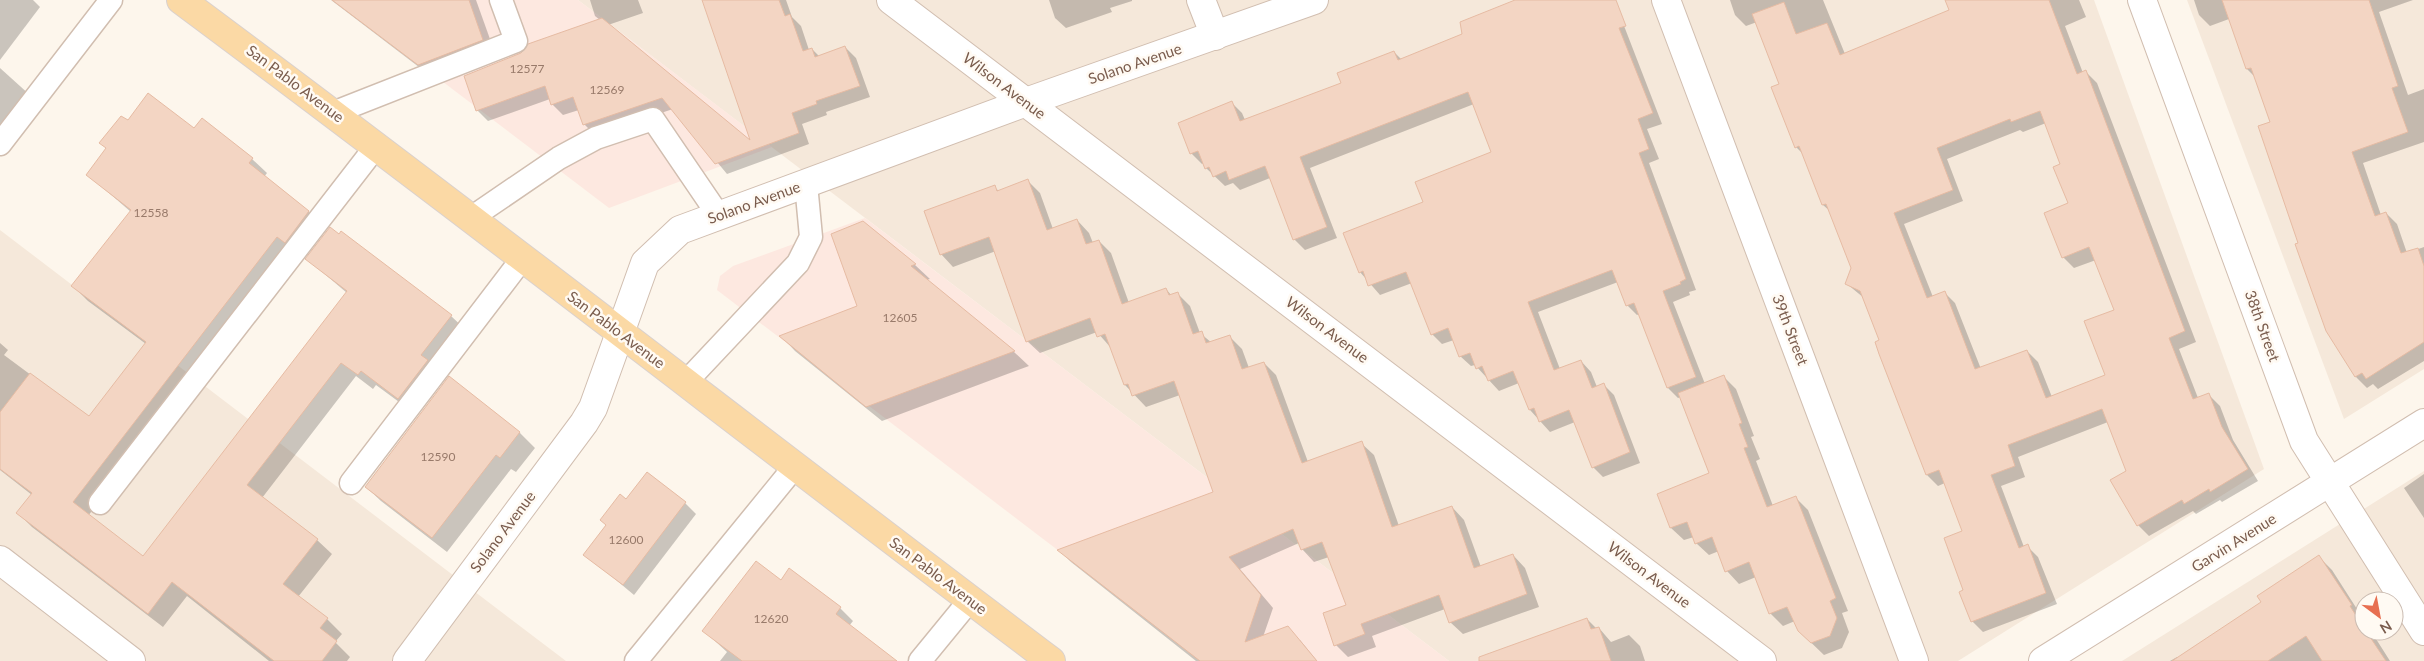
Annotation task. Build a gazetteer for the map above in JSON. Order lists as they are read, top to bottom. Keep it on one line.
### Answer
{"streets":{"main road":["San Pablo Avenue"],"street":["Solano Avenue","Wilson Avenue","38th Street","39th Street","Garvin Avenue"]},"crossings":[["Solano Avenue","San Pablo Avenue"],["Solano Avenue","Wilson Avenue"],["38th Street","Garvin Avenue"]],"house_numbers":["12577","12569","12558","12605","12590","12600","12620"],"north":"bottom right"}
